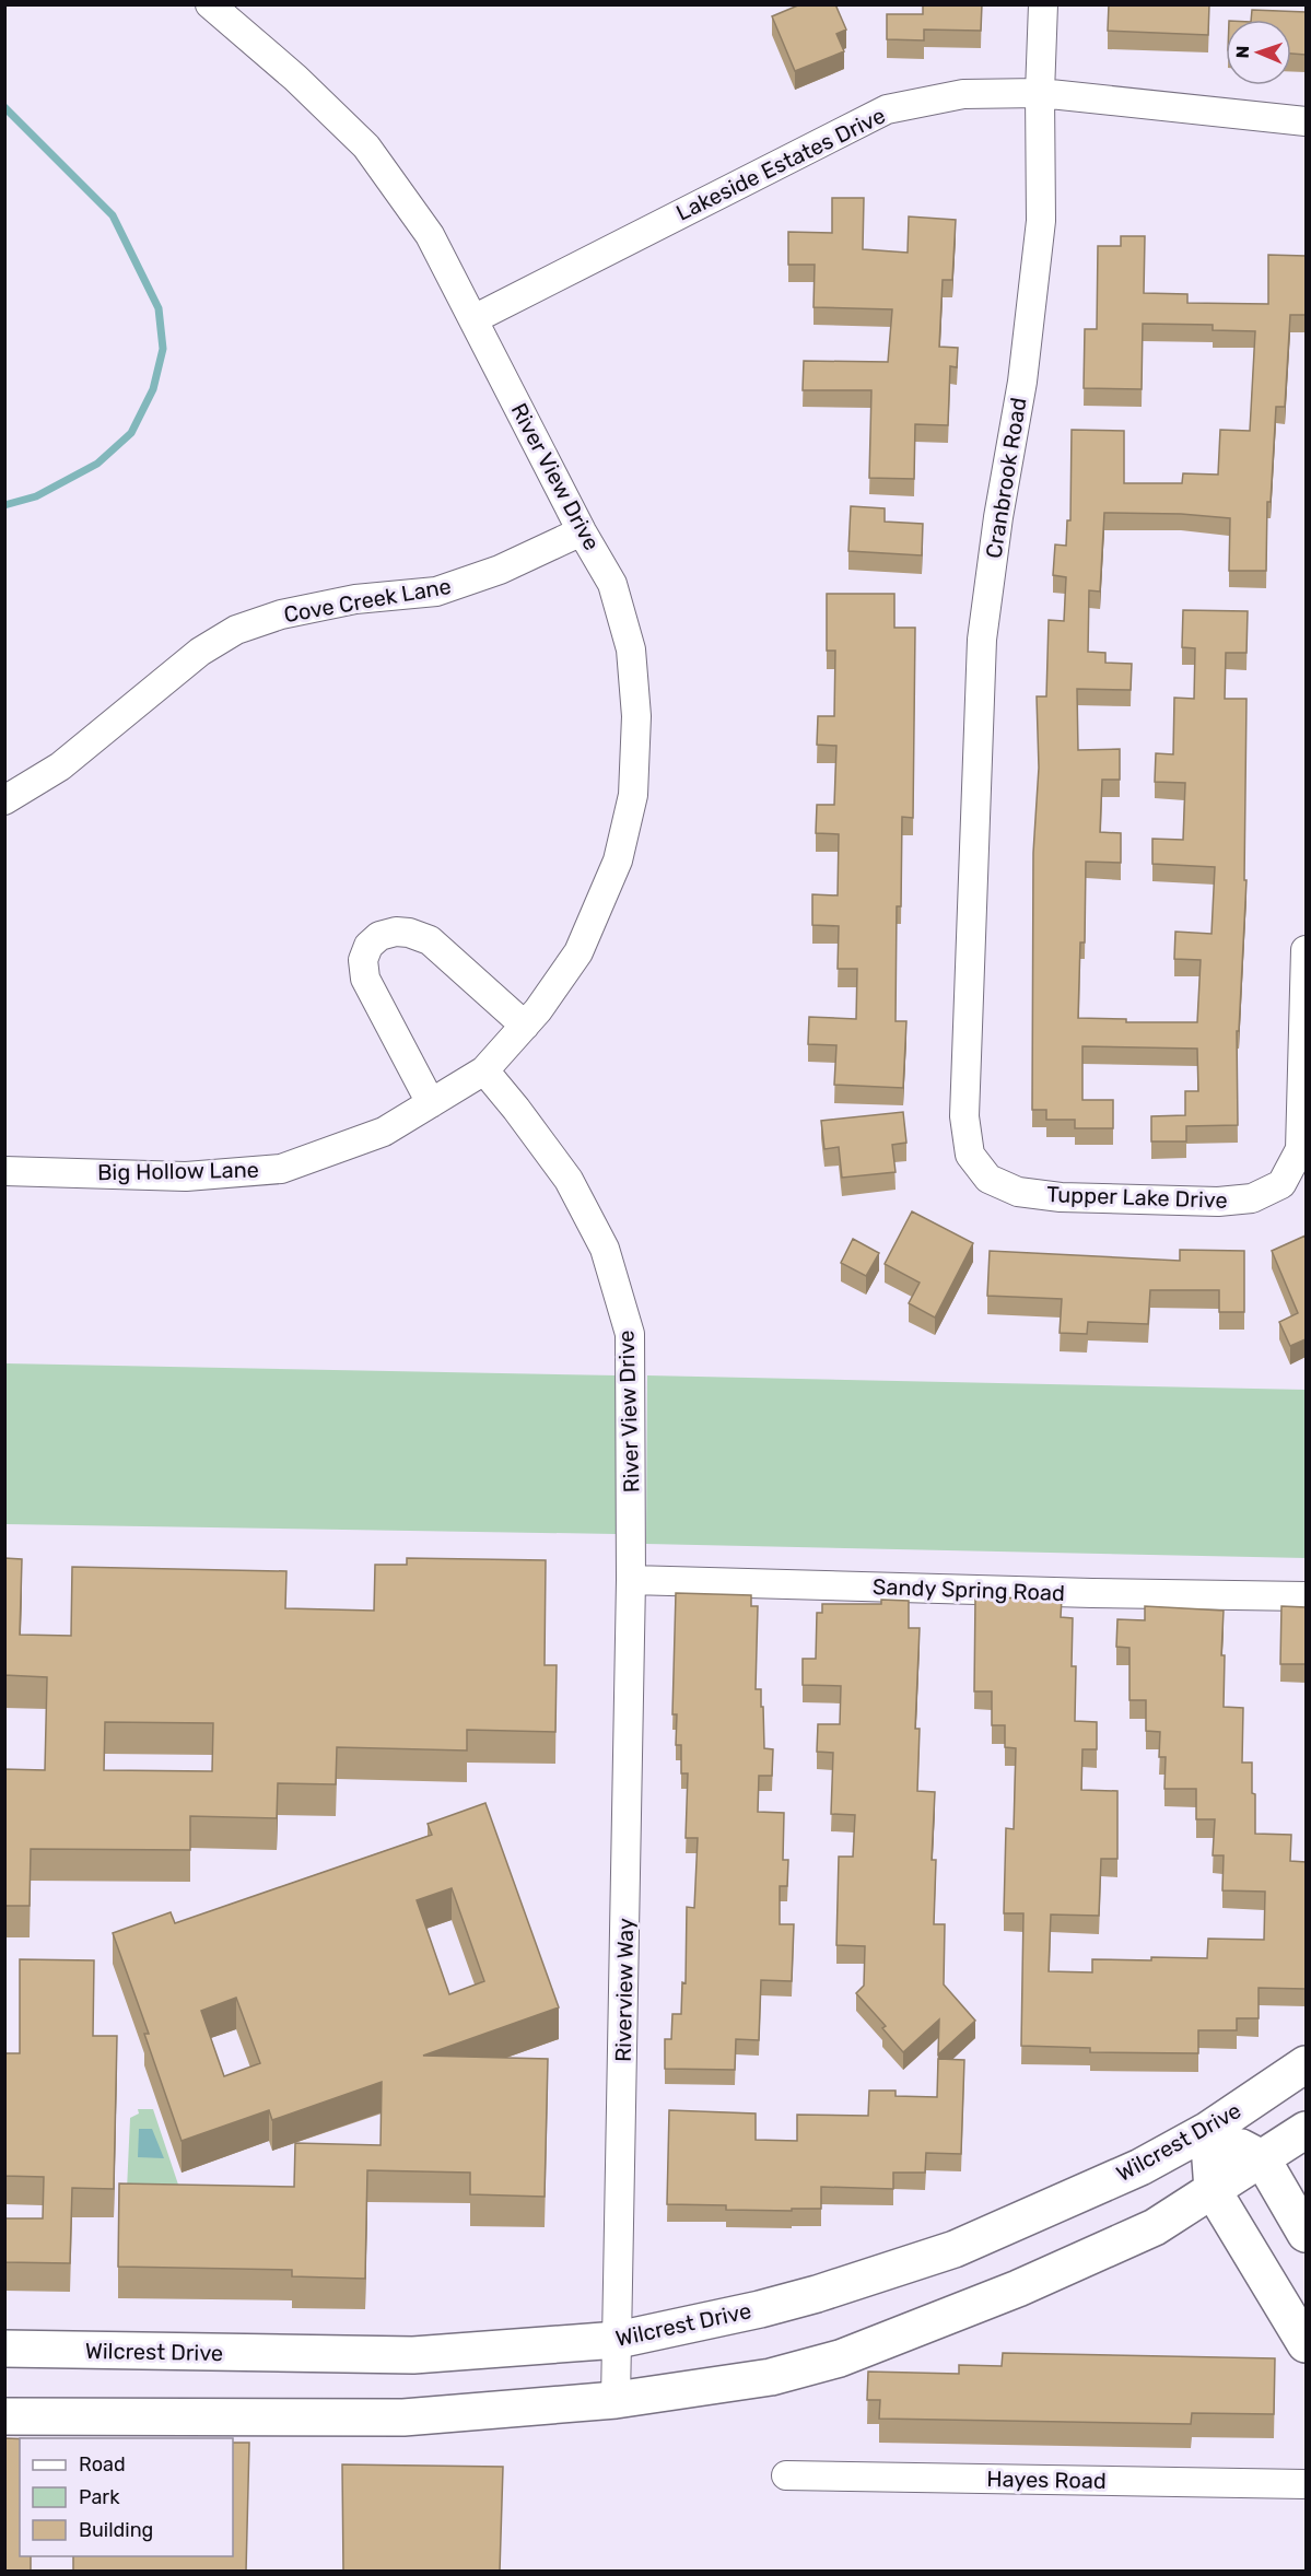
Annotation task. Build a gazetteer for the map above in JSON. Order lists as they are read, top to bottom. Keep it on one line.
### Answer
{"streets":{"main road":["Wilcrest Drive"],"street":["Lakeside Estates Drive","River View Drive","Cranbrook Road","Cove Creek Lane","Big Hollow Lane","Tupper Lake Drive","Sandy Spring Road","Riverview Way","Hayes Road"]},"crossings":[["Lakeside Estates Drive","River View Drive"],["Lakeside Estates Drive","Cranbrook Road"],["River View Drive","Cove Creek Lane"],["River View Drive","Big Hollow Lane"],["River View Drive","Sandy Spring Road"],["River View Drive","Riverview Way"],["Cranbrook Road","Tupper Lake Drive"],["Sandy Spring Road","Riverview Way"],["Riverview Way","Wilcrest Drive"]],"legend":["Road","Park","Building"],"north":"left"}
